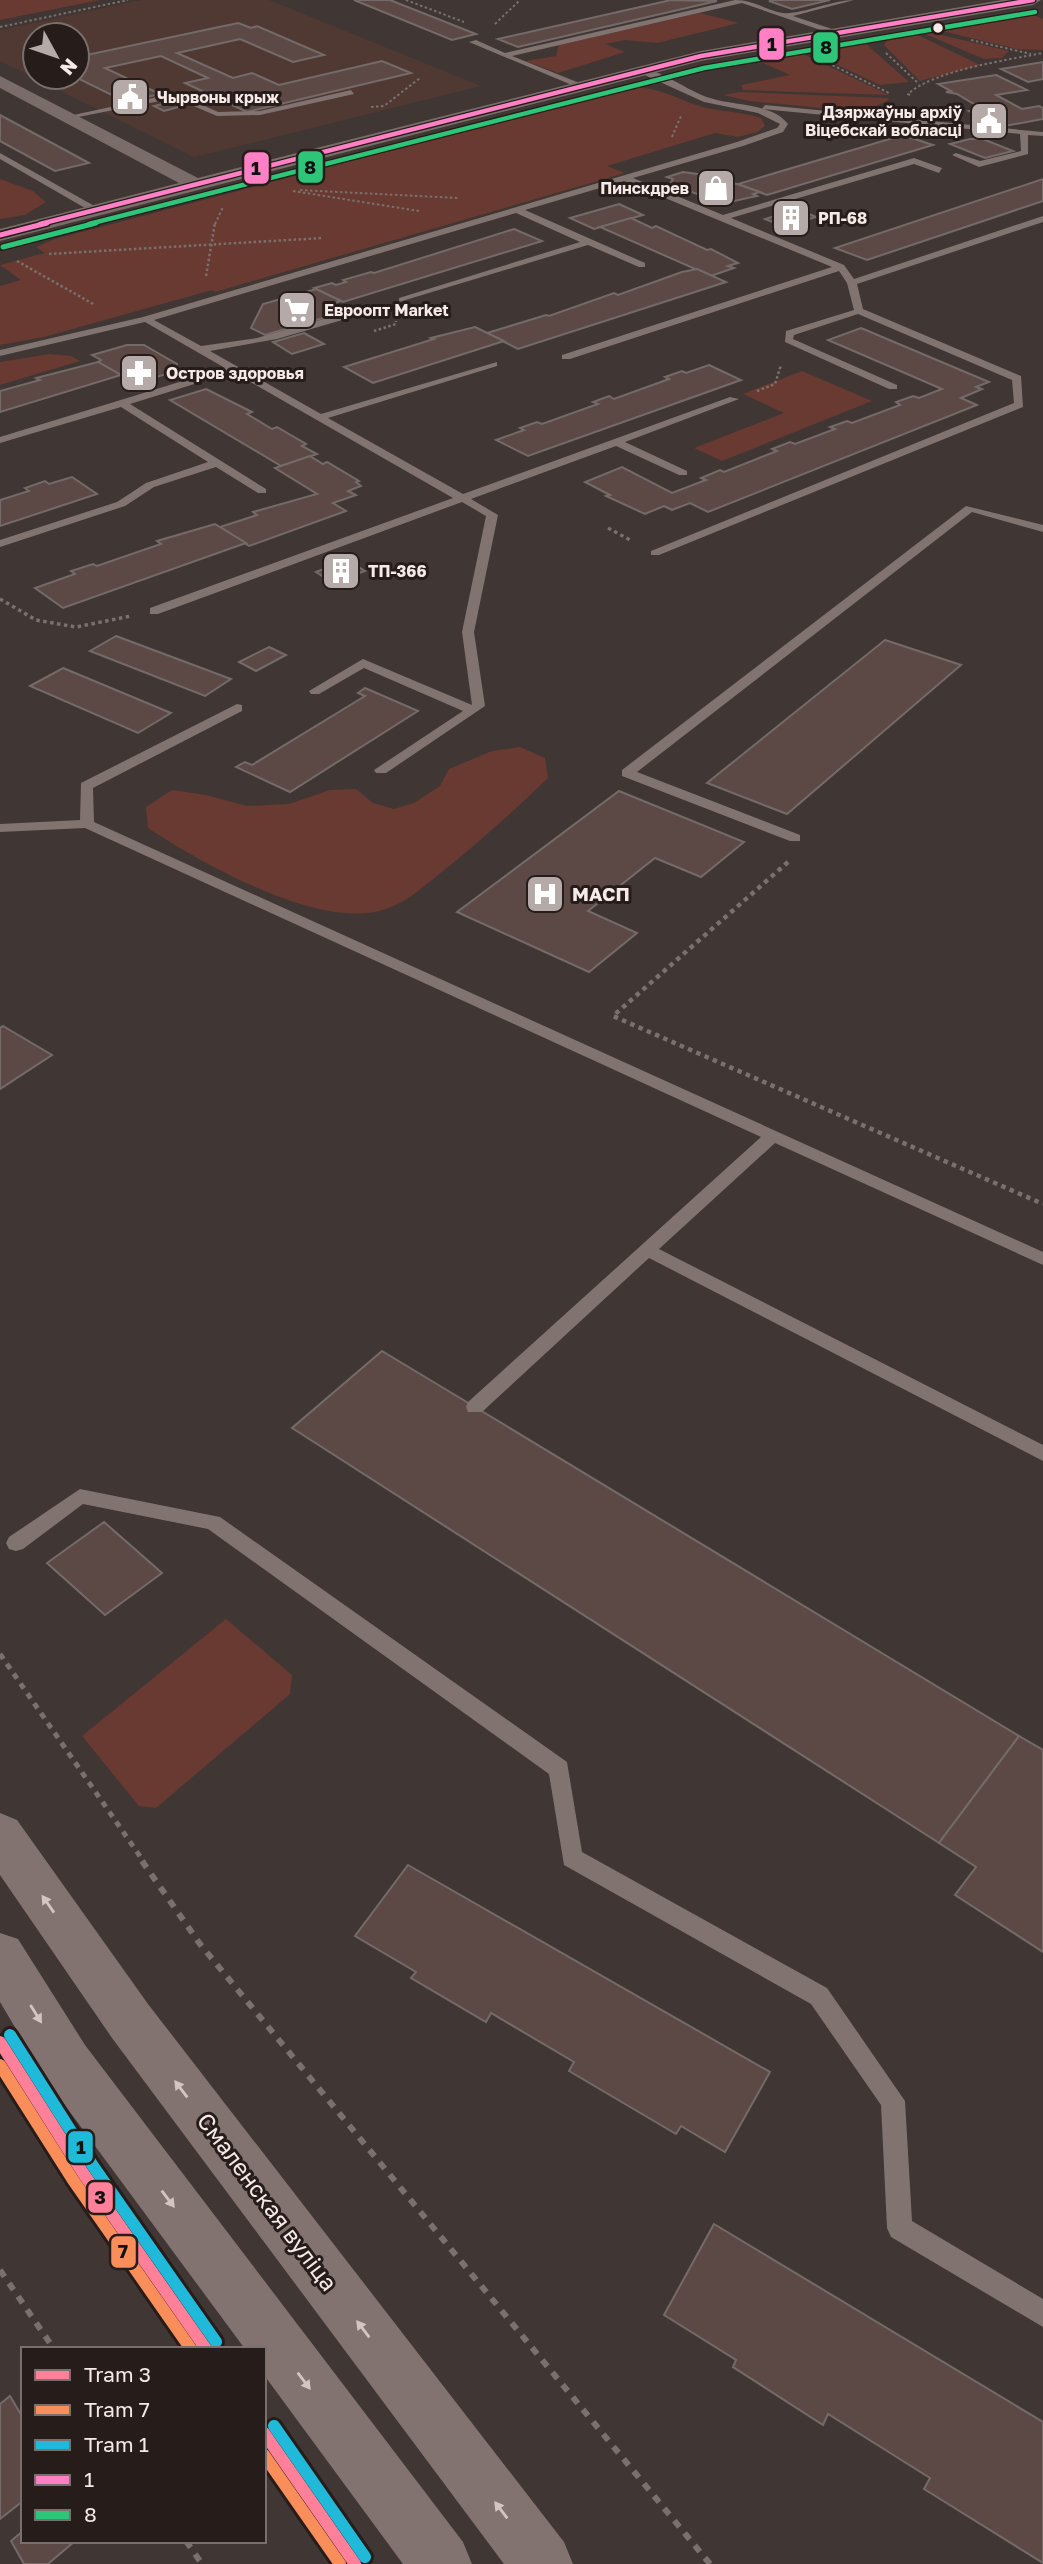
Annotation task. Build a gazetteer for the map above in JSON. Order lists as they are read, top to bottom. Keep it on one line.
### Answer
{"streets":{"main road":["Смаленская вуліца"]},"places":{"public building":["Чырвоны крыж","Дзяржаўны архіў Віцебскай вобласці"],"shop":["Пинскдрев"],"building":["РП-68","ТП-366"],"supermarket":["Евроопт Market"],"pharmacy":["Остров здоровья"],"hospital":["МАСП"]},"lines":["transit line 1","transit line 8","tram line 1","tram line 3","tram line 7"],"legend":["Tram 3","Tram 7","Tram 1","1","8"],"north":"bottom right"}
